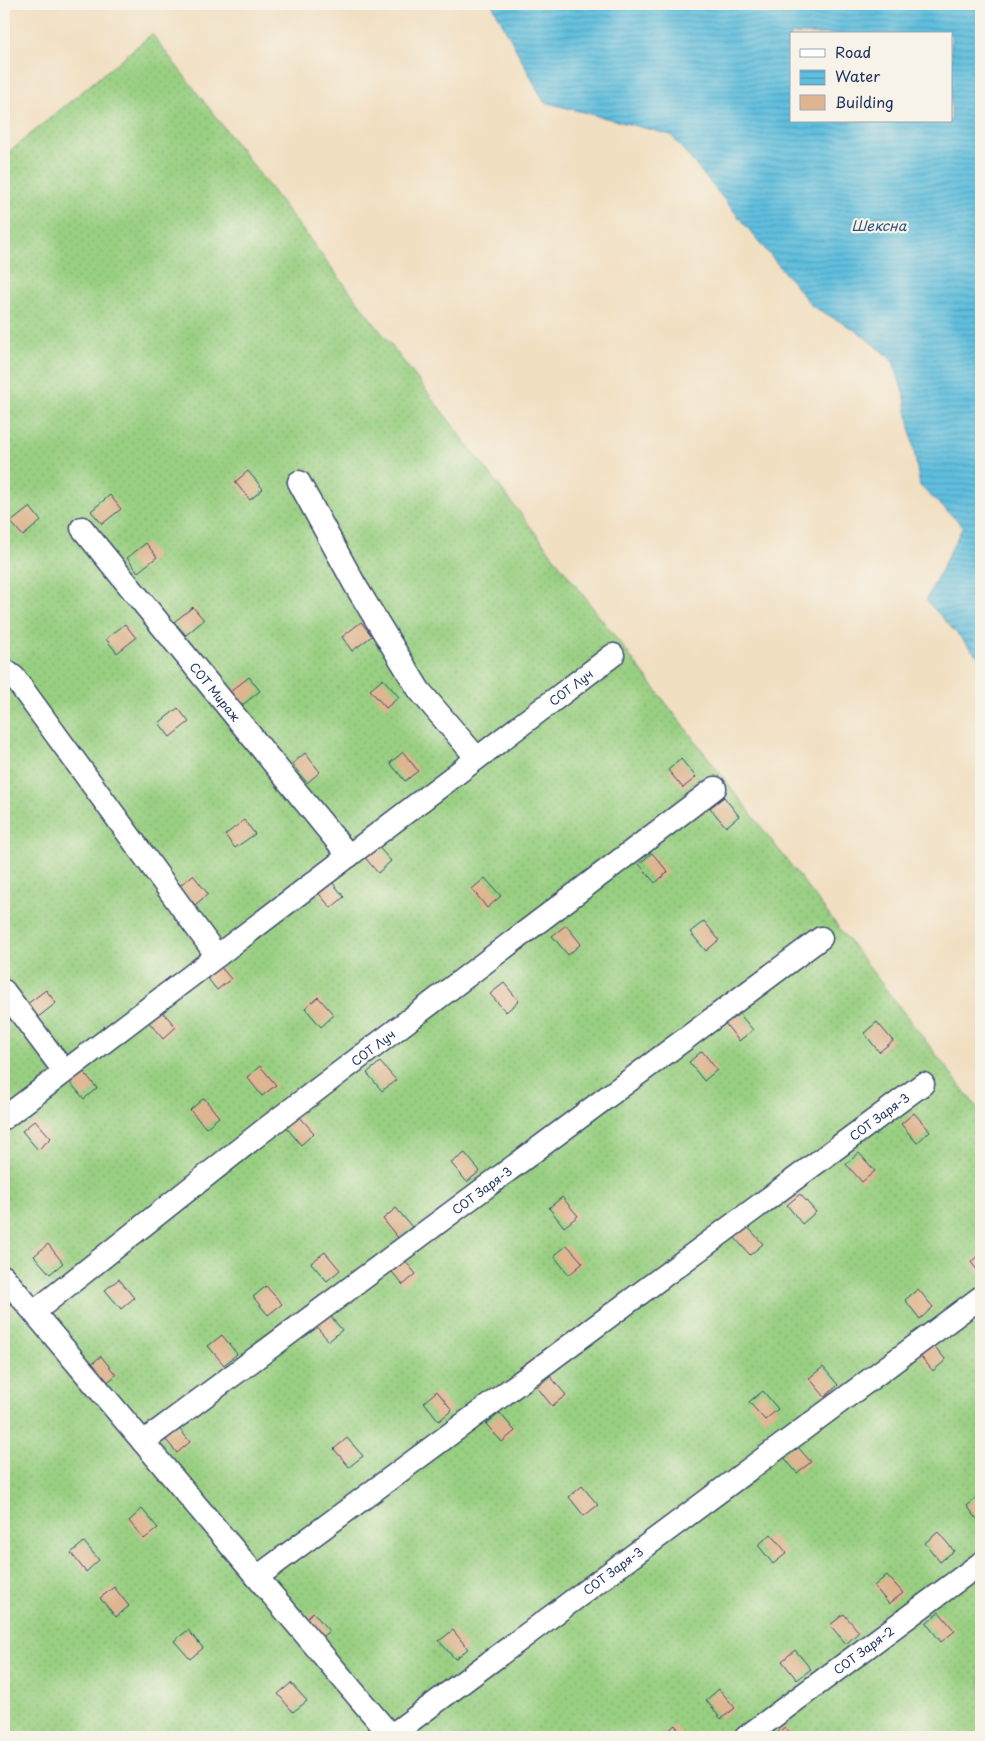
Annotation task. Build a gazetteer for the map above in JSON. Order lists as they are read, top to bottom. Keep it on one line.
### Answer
{"streets":{"street":["СОТ Луч","СОТ Мираж","СОТ Заря-3","СОТ Заря-2"]},"crossings":[["СОТ Луч","СОТ Мираж"]],"water":["Шексна"],"legend":["Road","Water","Building"]}
